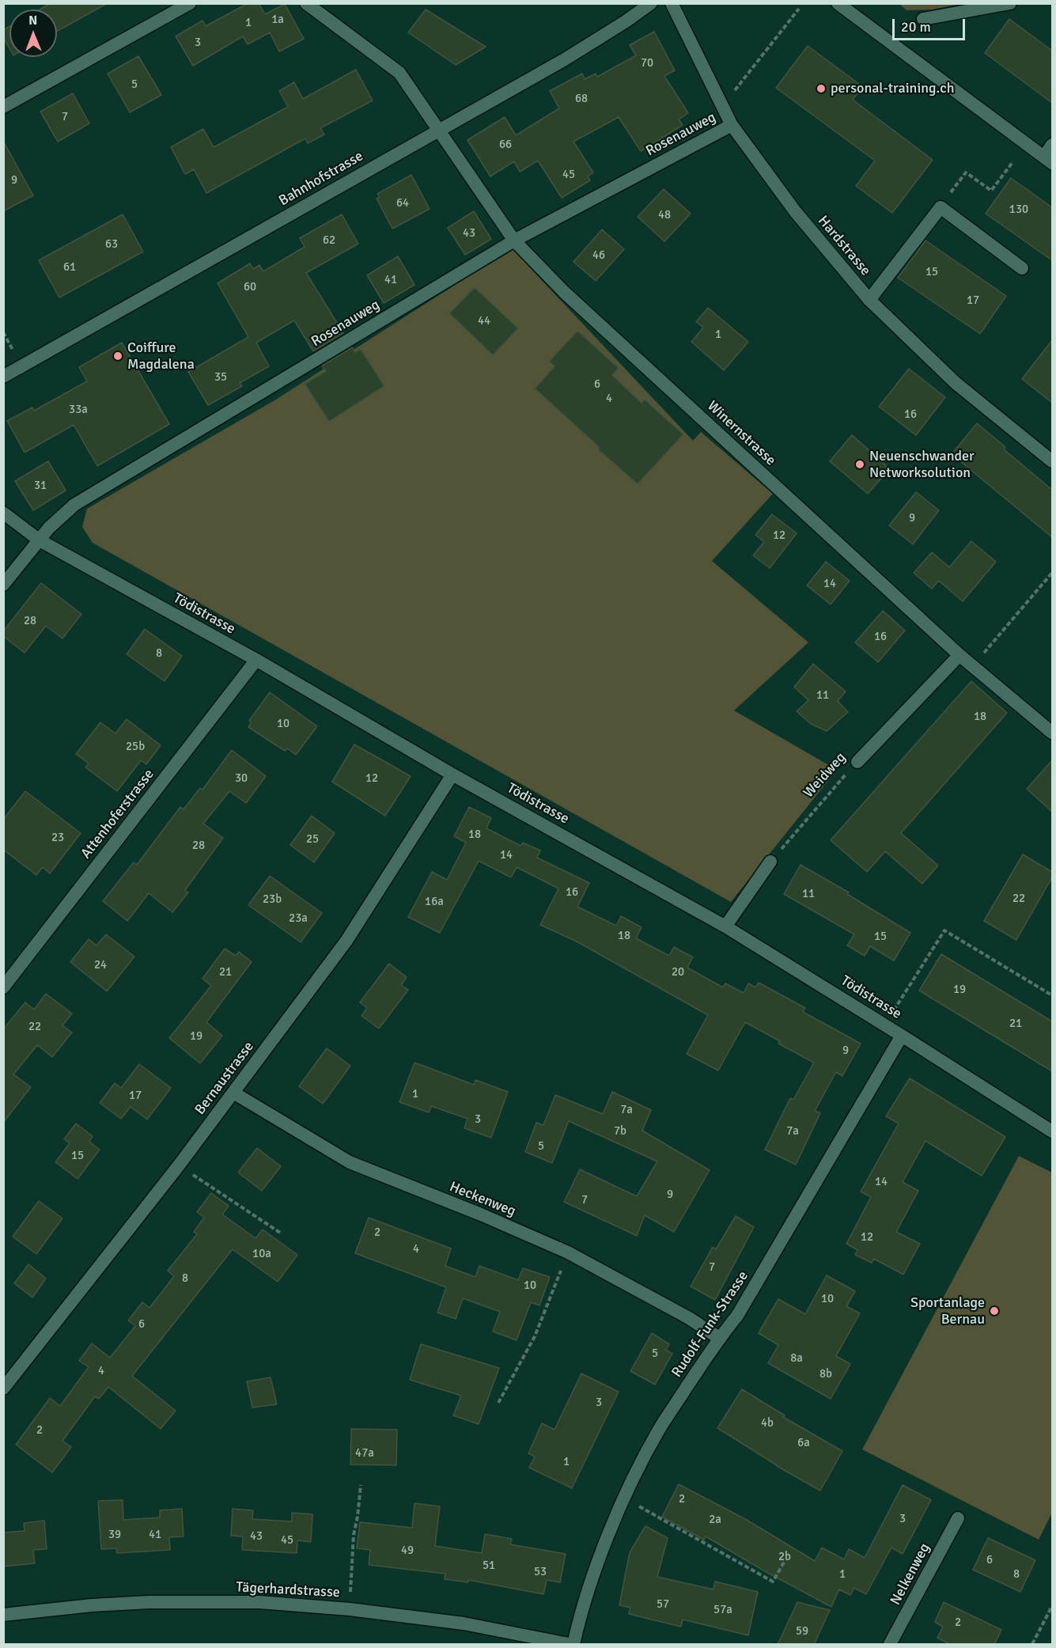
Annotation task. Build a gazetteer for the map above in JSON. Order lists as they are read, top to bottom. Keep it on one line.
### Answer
{"streets":{"street":["Rosenauweg","Bahnhofstrasse","Hardstrasse","Winernstrasse","Tödistrasse","Weidweg","Attenhoferstrasse","Bernaustrasse","Heckenweg","Rudolf-Funk-Strasse","Nelkenweg","Tägerhardstrasse"]},"crossings":[["Rosenauweg","Hardstrasse"],["Rosenauweg","Winernstrasse"],["Rosenauweg","Tödistrasse"],["Bahnhofstrasse","Winernstrasse"],["Winernstrasse","Weidweg"],["Tödistrasse","Attenhoferstrasse"],["Tödistrasse","Bernaustrasse"],["Tödistrasse","Rudolf-Funk-Strasse"],["Bernaustrasse","Heckenweg"],["Heckenweg","Rudolf-Funk-Strasse"]],"places":["personal-training.ch","Coiffure Magdalena","Neuenschwander Networksolution","Sportanlage Bernau"],"house_numbers":["1a","1","3","70","5","68","7","66","45","9","64","130","48","43","62","63","46","61","15","41","60","17","44","1","35","6","4","33a","16","31","9","12","14","28","16","8","11","18","10","25b","30","12","18","23","25","28","14","16","11","22","23b","16a","23a","18","15","24","21","20","19","21","22","19","9","1","17","7a","3","7b","7a","5","15","14","9","7","2","12","4","10a","7","8","10","10","6","5","8a","4","8b","3","4b","2","6a","47a","1","2","3","2a","39","41","43","45","49","2b","6","51","53","1","8","57","57a","2","59"],"scale_bar":"20 m","north":"top"}
